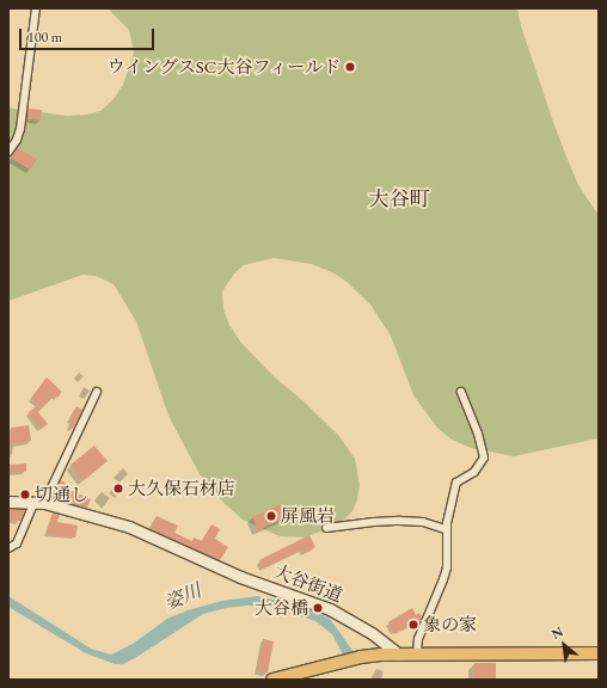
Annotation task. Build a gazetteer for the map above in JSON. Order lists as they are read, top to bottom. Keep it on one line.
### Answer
{"streets":{"main road":["大谷街道"]},"districts":["大谷町"],"water":["姿川"],"places":["ウイングスSC大谷フィールド","大久保石材店","切通し","屏風岩","大谷橋","象の家"],"scale_bar":"100 m","north":"top left"}
